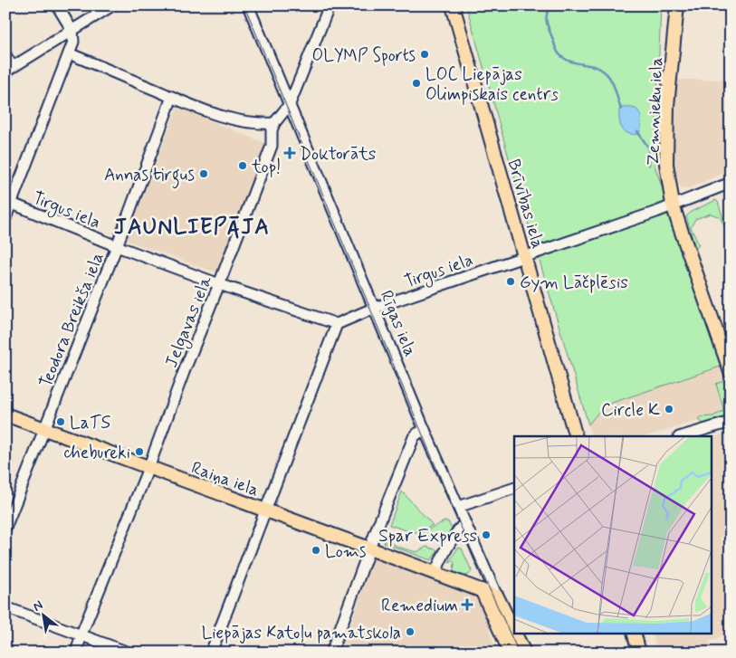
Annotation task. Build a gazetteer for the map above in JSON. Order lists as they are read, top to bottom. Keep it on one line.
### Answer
{"streets":{"main road":["Zemnieku iela","Brīvības iela","Rīgas iela","Raiņa iela"],"street":["Tirgus iela","Teodora Breikša iela","Jelgavas iela"]},"crossings":[["Zemnieku iela","Tirgus iela"],["Brīvības iela","Tirgus iela"],["Tirgus iela","Teodora Breikša iela"],["Tirgus iela","Jelgavas iela"],["Tirgus iela","Rīgas iela"],["Teodora Breikša iela","Raiņa iela"],["Jelgavas iela","Raiņa iela"],["Rīgas iela","Raiņa iela"]],"districts":["JAUNLIEPĀJA"],"places":{"other":["OLYMP Sports","LOC Liepājas Olimpiskais centrs","top!","Annas tirgus","Gym Lāčplēsis","Circle K","LaTS","chebureki","Spar Express","Loms","Liepājas Katoļu pamatskola"],"health":["Doktorāts","Remedium"]},"north":"top left"}
